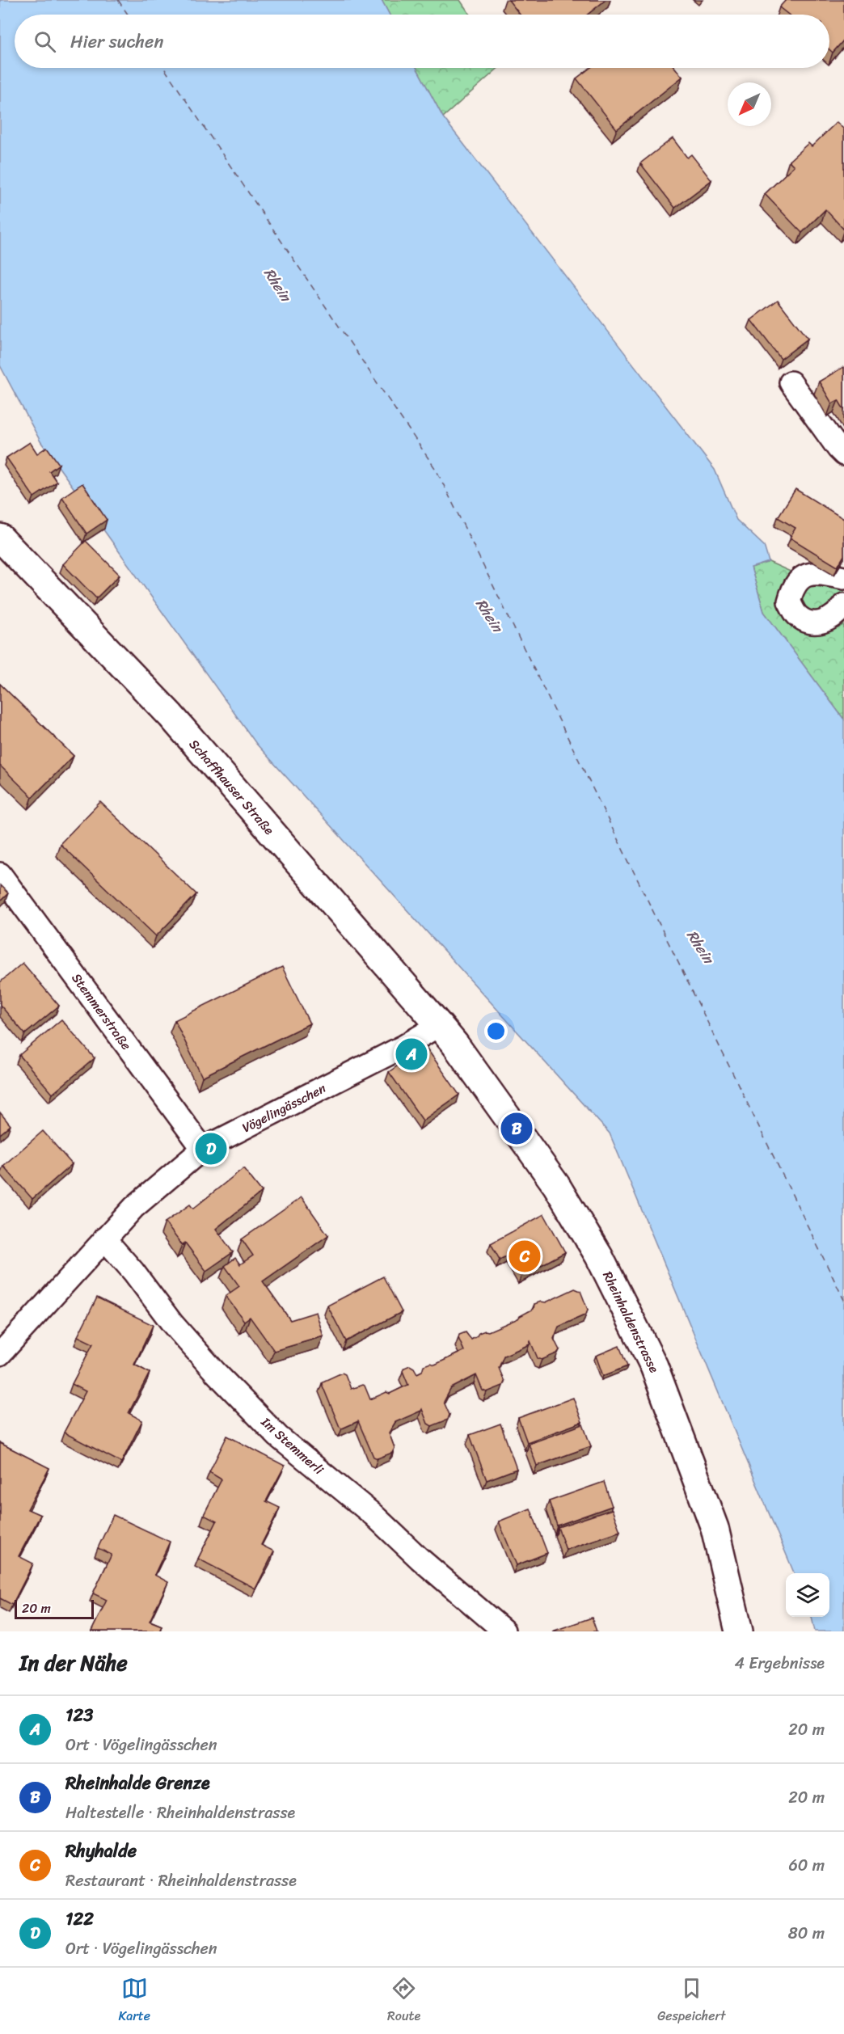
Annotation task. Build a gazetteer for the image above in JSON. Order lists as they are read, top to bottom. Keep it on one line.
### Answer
{"streets":{"main road":["Schaffhauser Straße","Rheinhaldenstrasse"],"street":["Stemmerstraße","Vögelingässchen","Im Stemmerli"]},"crossings":[["Schaffhauser Straße","Vögelingässchen"],["Schaffhauser Straße","Rheinhaldenstrasse"],["Stemmerstraße","Vögelingässchen"],["Vögelingässchen","Rheinhaldenstrasse"],["Vögelingässchen","Im Stemmerli"]],"water":["Rhein"],"scale_bar":"20 m","north":"bottom left","page":{"search":"Hier suchen","pins":["A","B","D","C"],"scale":"20 m","heading":["In der Nähe","4 Ergebnisse"],"list":[{"mark":"A","name":"123","note":"Ort · Vögelingässchen","value":"20 m"},{"mark":"B","name":"Rheinhalde Grenze","note":"Haltestelle · Rheinhaldenstrasse","value":"20 m"},{"mark":"C","name":"Rhyhalde","note":"Restaurant · Rheinhaldenstrasse","value":"60 m"},{"mark":"D","name":"122","note":"Ort · Vögelingässchen","value":"80 m"}],"nav":["Karte","Route","Gespeichert"]}}
